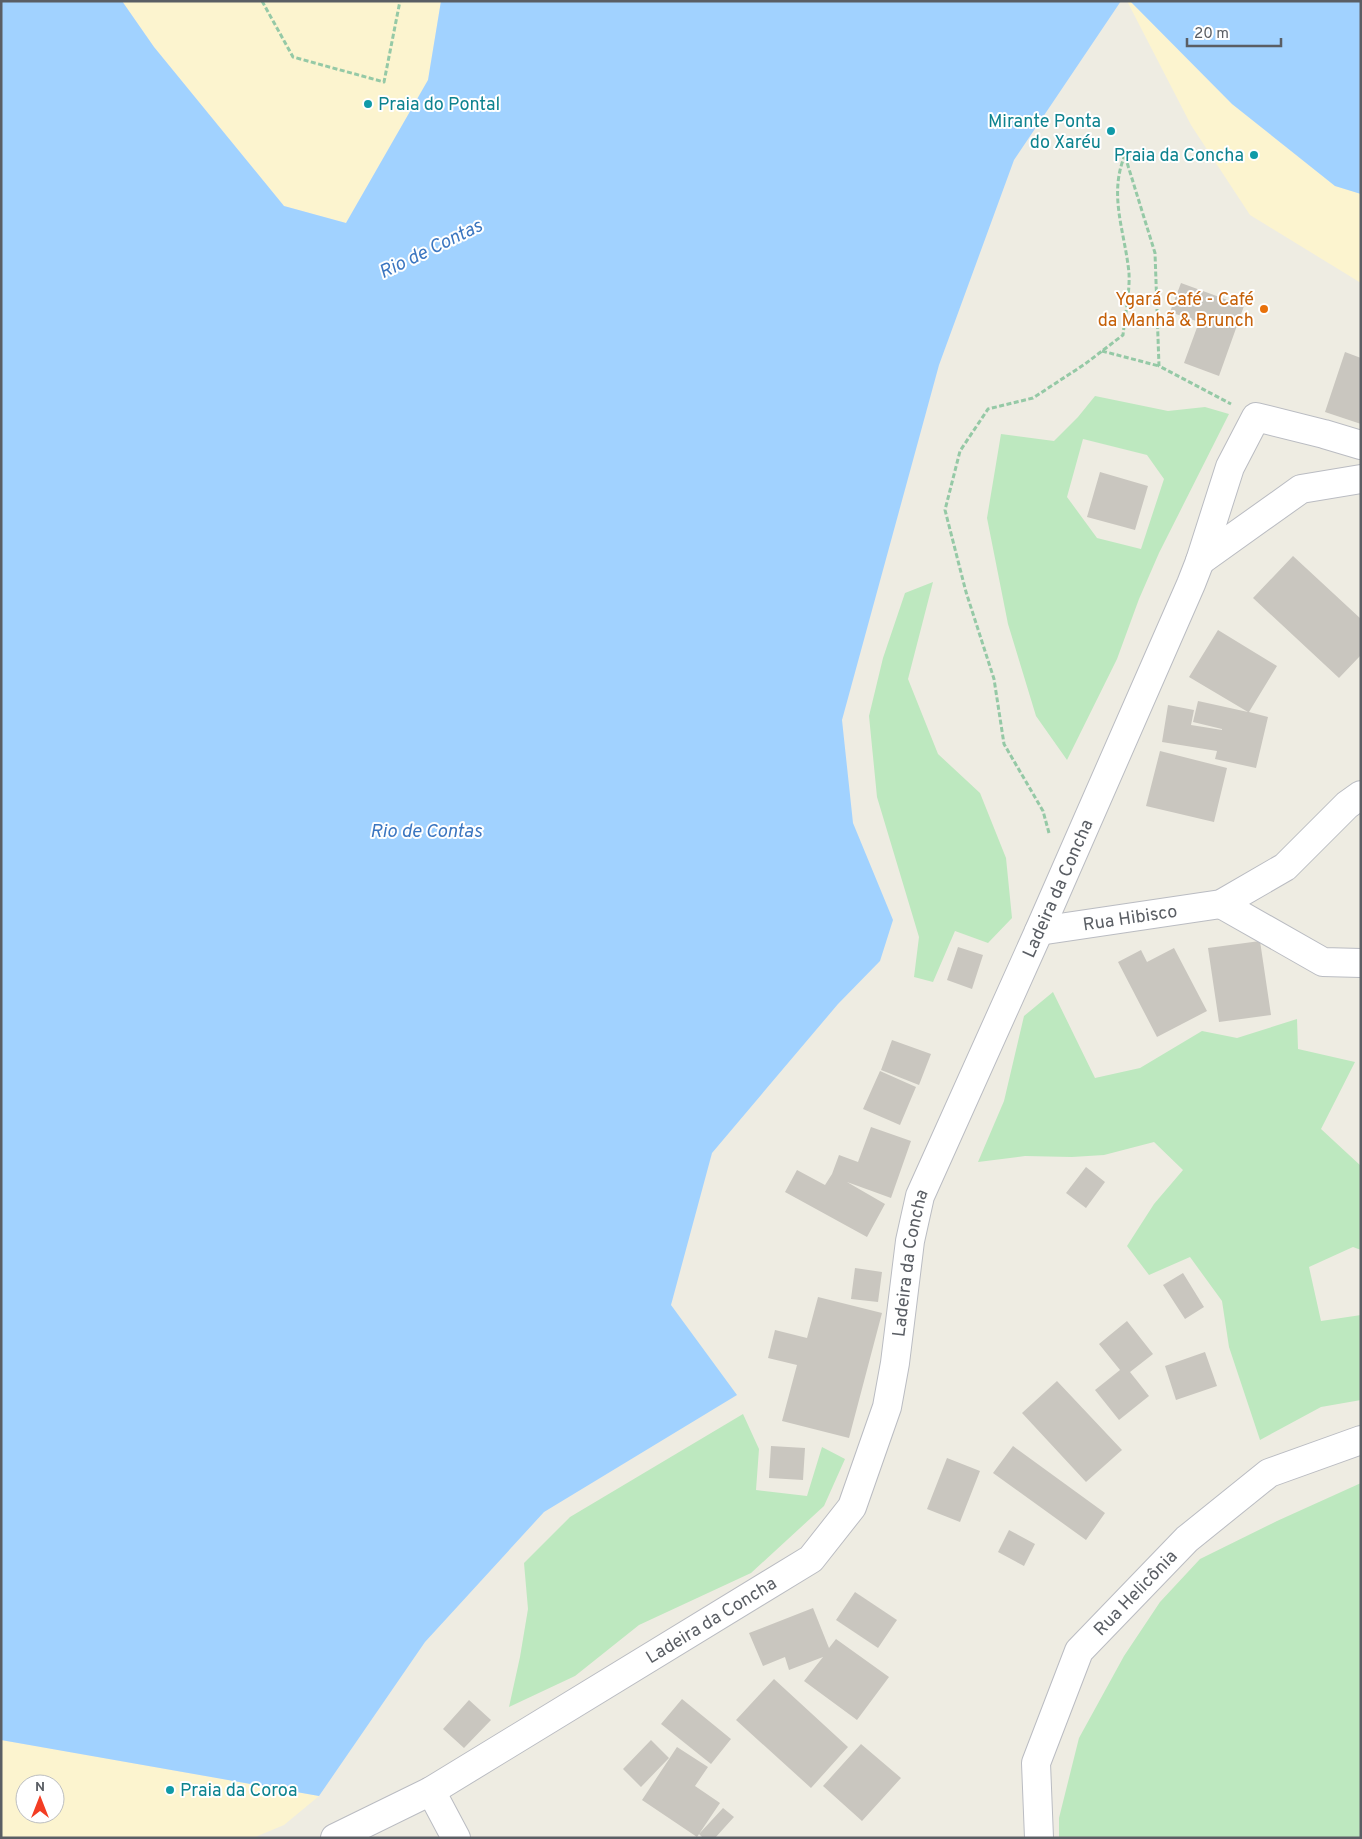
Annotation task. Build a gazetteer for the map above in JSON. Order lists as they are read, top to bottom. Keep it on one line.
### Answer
{"streets":{"street":["Ladeira da Concha","Rua Hibisco","Rua Helicônia"]},"crossings":[["Ladeira da Concha","Rua Hibisco"]],"water":["Rio de Contas"],"places":["Praia do Pontal","Mirante Ponta do Xaréu","Praia da Concha","Ygará Café - Café da Manhã & Brunch","Praia da Coroa"],"scale_bar":"20 m","north":"top"}
